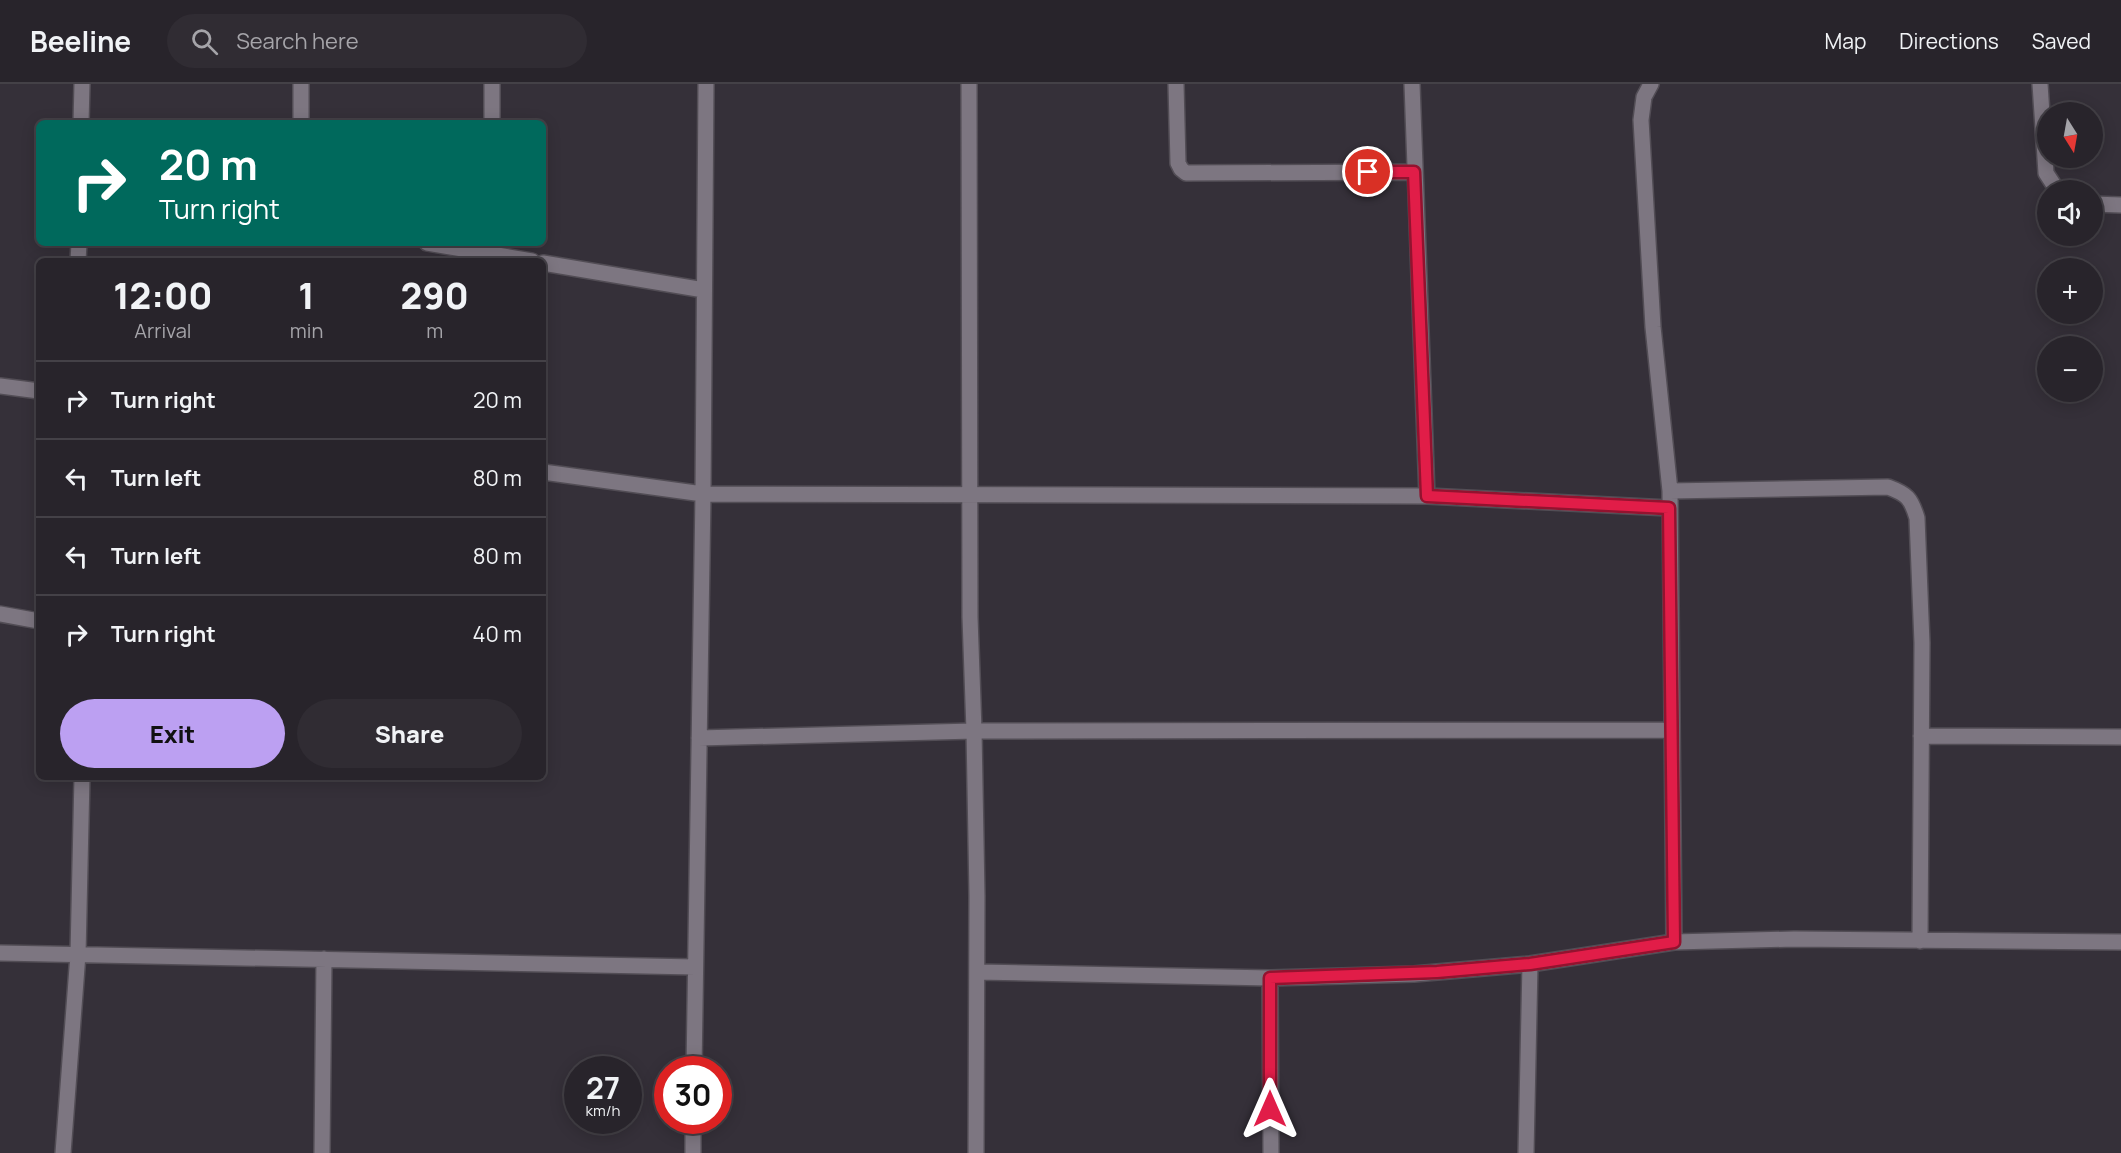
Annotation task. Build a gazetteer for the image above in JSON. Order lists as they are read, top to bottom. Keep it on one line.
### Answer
{"north":"bottom","page":{"header":"Beeline","search":"Search here","nav":["Map","Directions","Saved"],"map_buttons":["+","−"],"turn":["20 m","Turn right"],"eta":["12:00","Arrival","1","min","290","m"],"list":[{"name":"Turn right","value":"20 m"},{"name":"Turn left","value":"80 m"},{"name":"Turn left","value":"80 m"},{"name":"Turn right","value":"40 m"}],"buttons":["Exit","Share"],"speed":"27 km/h","limit":"30"}}
